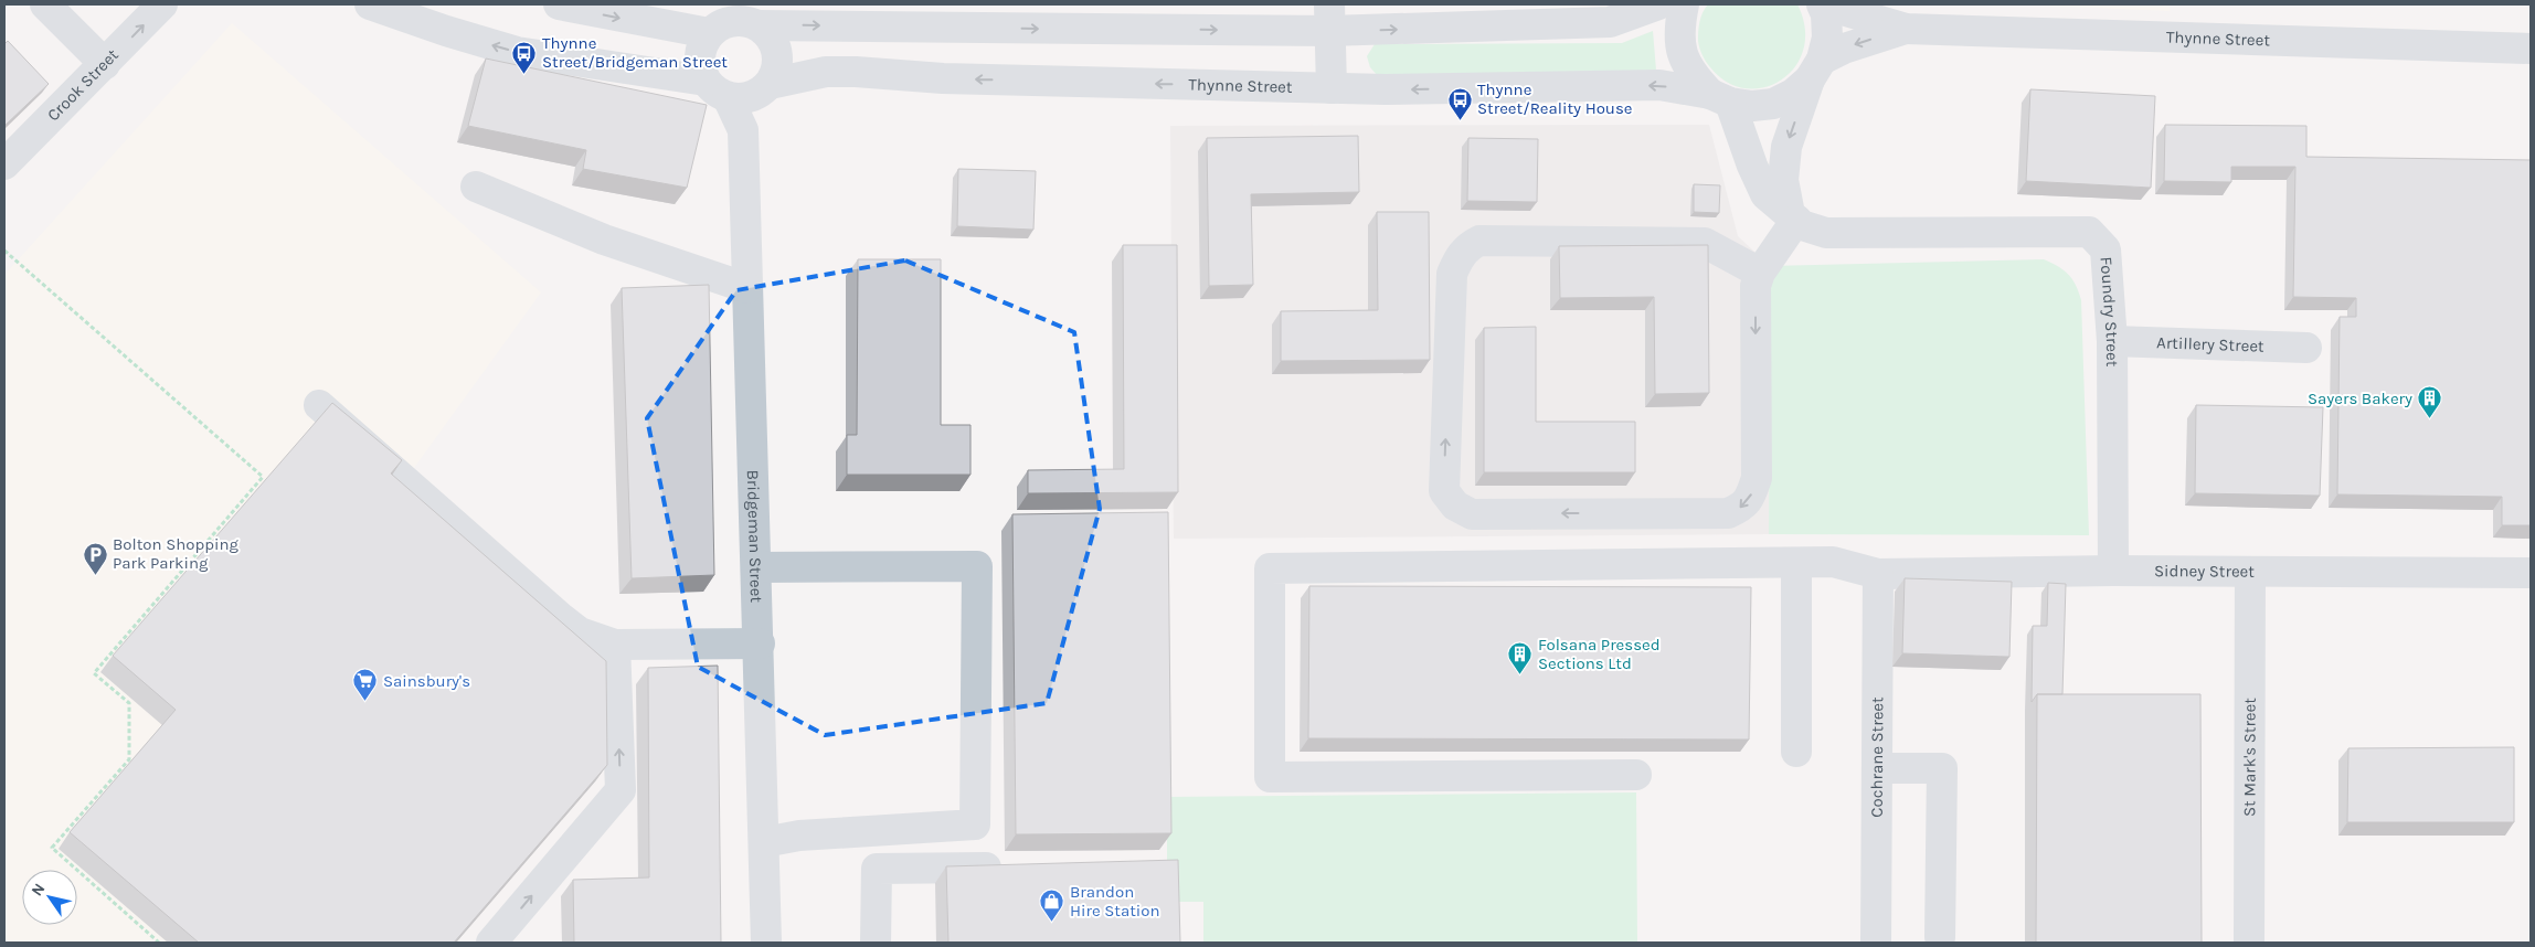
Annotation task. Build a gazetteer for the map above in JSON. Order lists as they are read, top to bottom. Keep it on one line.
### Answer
{"streets":{"street":["Thynne Street","Crook Street","Foundry Street","Artillery Street","Bridgeman Street","Sidney Street","St Mark's Street","Cochrane Street"]},"crossings":[["Thynne Street","Foundry Street"],["Thynne Street","Bridgeman Street"],["Foundry Street","Artillery Street"],["Foundry Street","Sidney Street"],["Sidney Street","St Mark's Street"],["Sidney Street","Cochrane Street"]],"one_way":["Crook Street"],"places":{"bus stop":["Thynne Street/Bridgeman Street","Thynne Street/Reality House"],"building":["Sayers Bakery","Folsana Pressed Sections Ltd"],"parking":["Bolton Shopping Park Parking"],"supermarket":["Sainsbury's"],"shop":["Brandon Hire Station"]},"north":"top left"}
